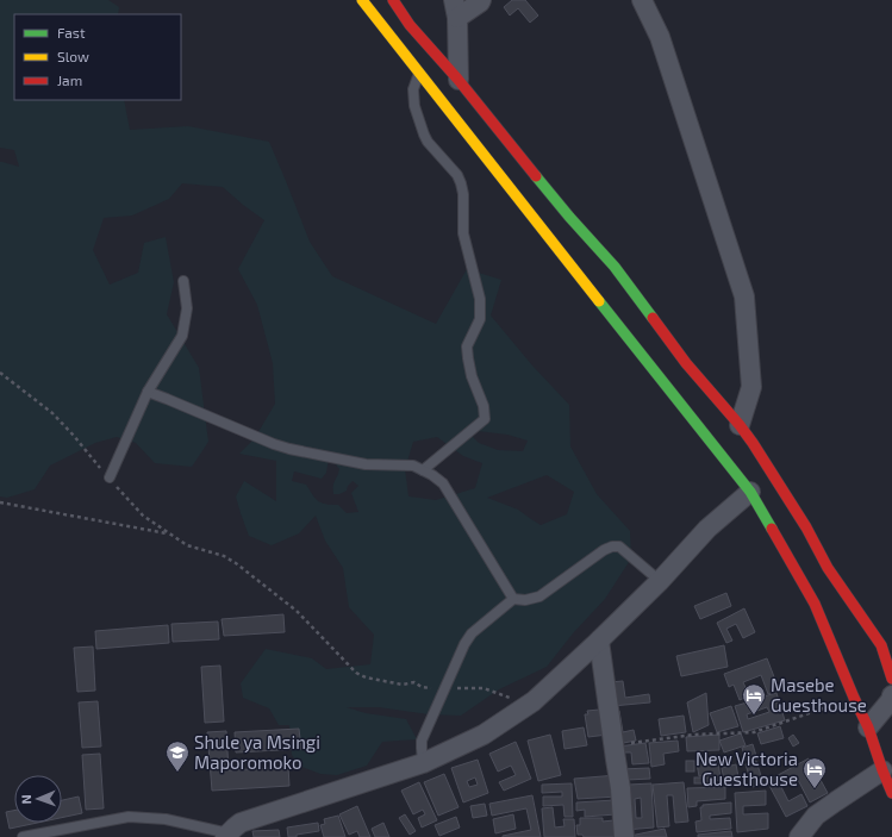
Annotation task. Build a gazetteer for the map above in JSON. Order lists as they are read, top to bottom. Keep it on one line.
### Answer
{"places":{"hotel":["Masebe Guesthouse","New Victoria Guesthouse"],"school or university":["Shule ya Msingi Maporomoko"]},"legend":["Fast","Slow","Jam"],"north":"left"}
